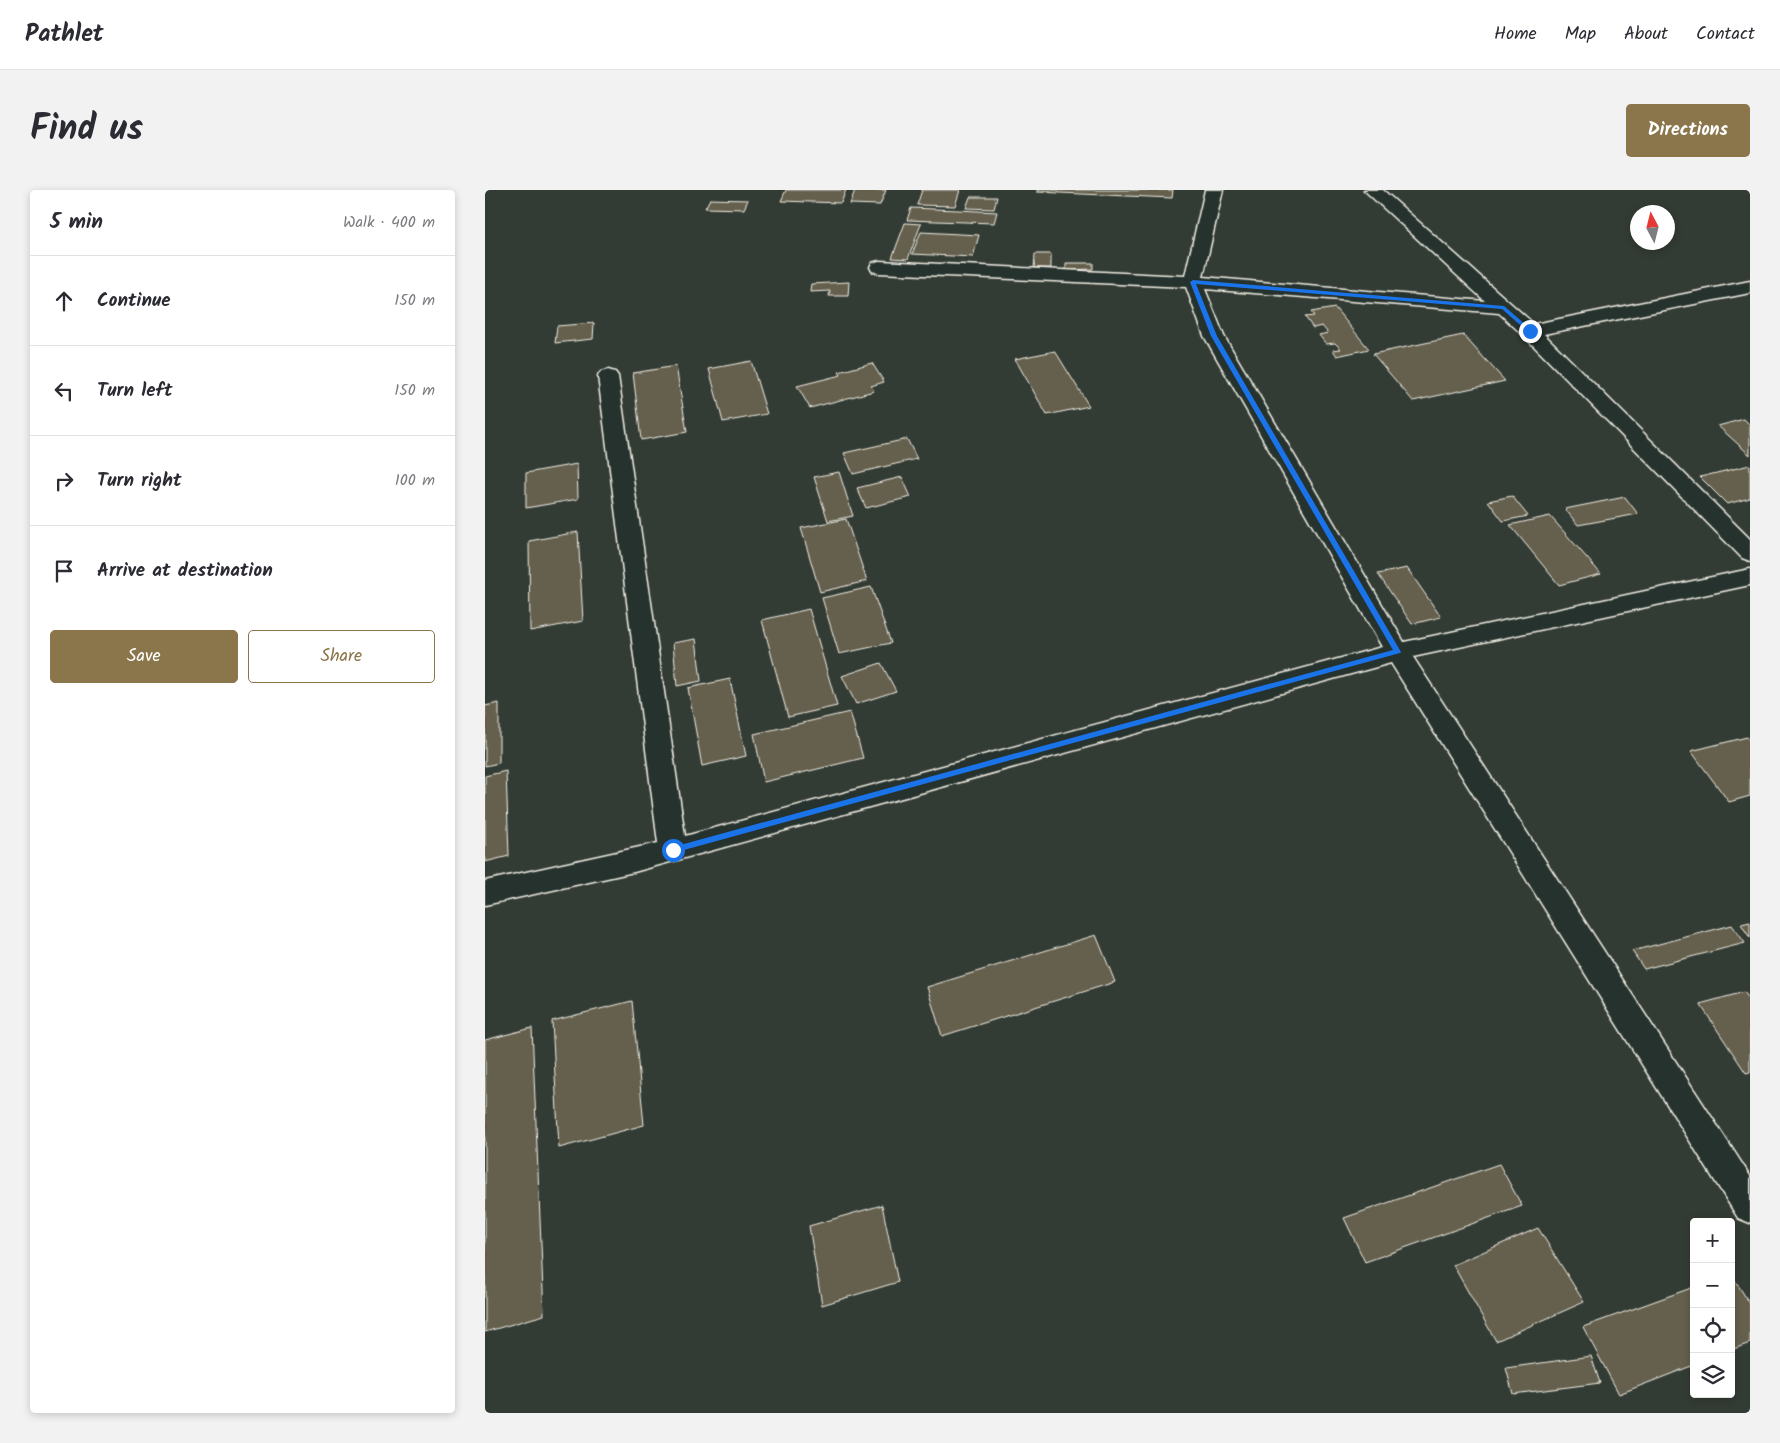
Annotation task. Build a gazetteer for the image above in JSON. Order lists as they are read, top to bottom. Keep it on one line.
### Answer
{"north":"top","page":{"header":"Pathlet","nav":["Home","Map","About","Contact"],"title":"Find us","buttons":["Directions",["Save","Share"]],"heading":["5 min","Walk · 400 m"],"list":[["Continue","150 m"],["Turn left","150 m"],["Turn right","100 m"],"Arrive at destination"],"map_buttons":["+","−"]}}
